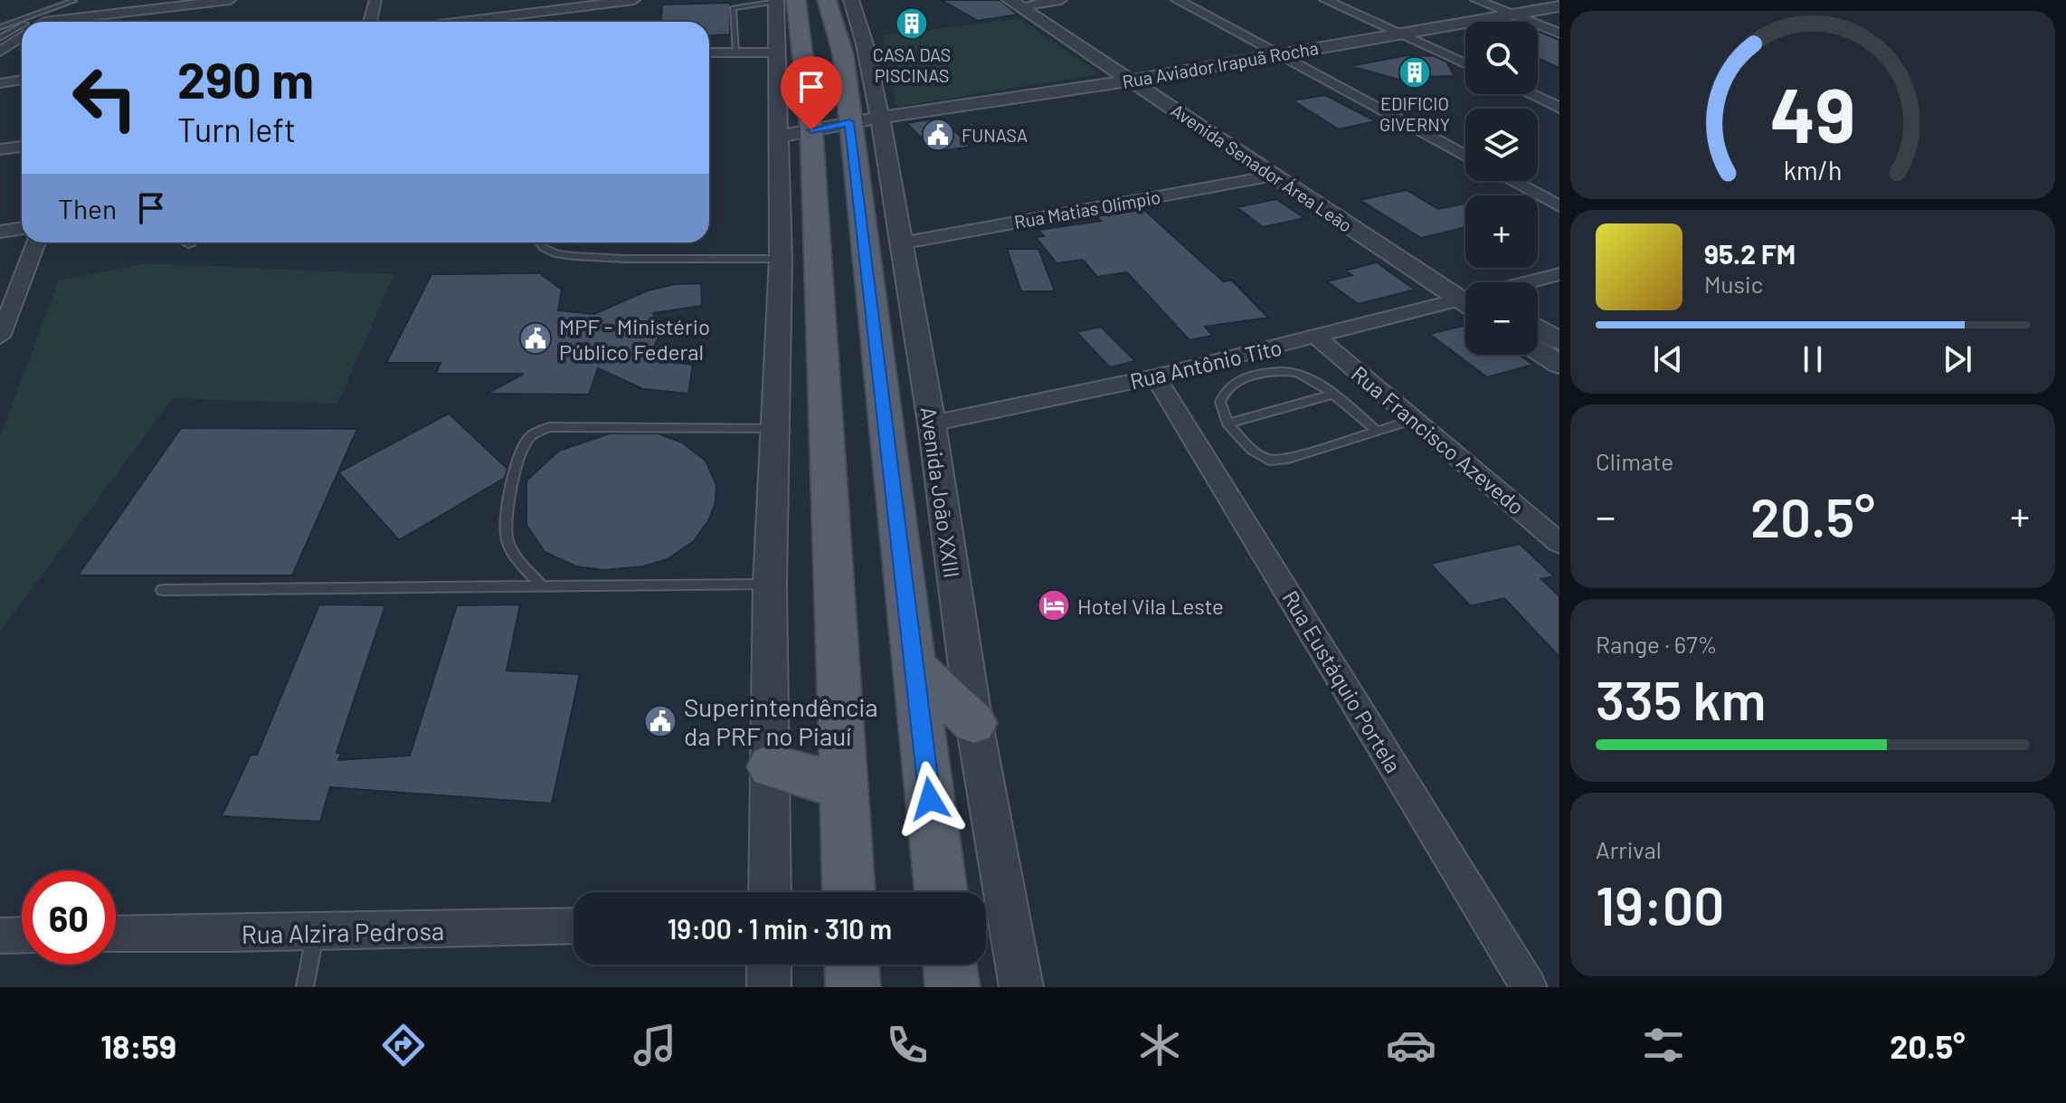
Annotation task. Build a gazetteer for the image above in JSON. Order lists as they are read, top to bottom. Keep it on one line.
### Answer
{"streets":{"main road":["Avenida João XXIII"],"street":["Rua Aviador Irapuã Rocha","Avenida Senador Área Leão","Rua Matias Olimpio","Rua Antônio Tito","Rua Francisco Azevedo","Rua Eustáquio Portela","Rua Alzira Pedrosa"]},"crossings":[["Rua Aviador Irapuã Rocha","Avenida Senador Área Leão"],["Rua Aviador Irapuã Rocha","Avenida João XXIII"],["Avenida Senador Área Leão","Rua Matias Olimpio"],["Rua Matias Olimpio","Avenida João XXIII"],["Rua Antônio Tito","Rua Francisco Azevedo"],["Rua Antônio Tito","Avenida João XXIII"],["Rua Antônio Tito","Rua Eustáquio Portela"]],"places":{"building":["CASA DAS PISCINAS","EDIFICIO GIVERNY"],"public building":["FUNASA","MPF - Ministério Público Federal","Superintendência da PRF no Piauí"],"hotel":["Hotel Vila Leste"]},"page":{"map_buttons":["+","−"],"turn":["290 m","Turn left"],"then":"Then","song":["95.2 FM","Music"],"tile":["Climate",["Range · 67%","335 km"],["Arrival","19:00"]],"heat":["−","20.5°","+"],"limit":"60","trip":"19:00 · 1 min · 310 m","tabs":["18:59","20.5°"],"gauge":["49","km/h"]}}
